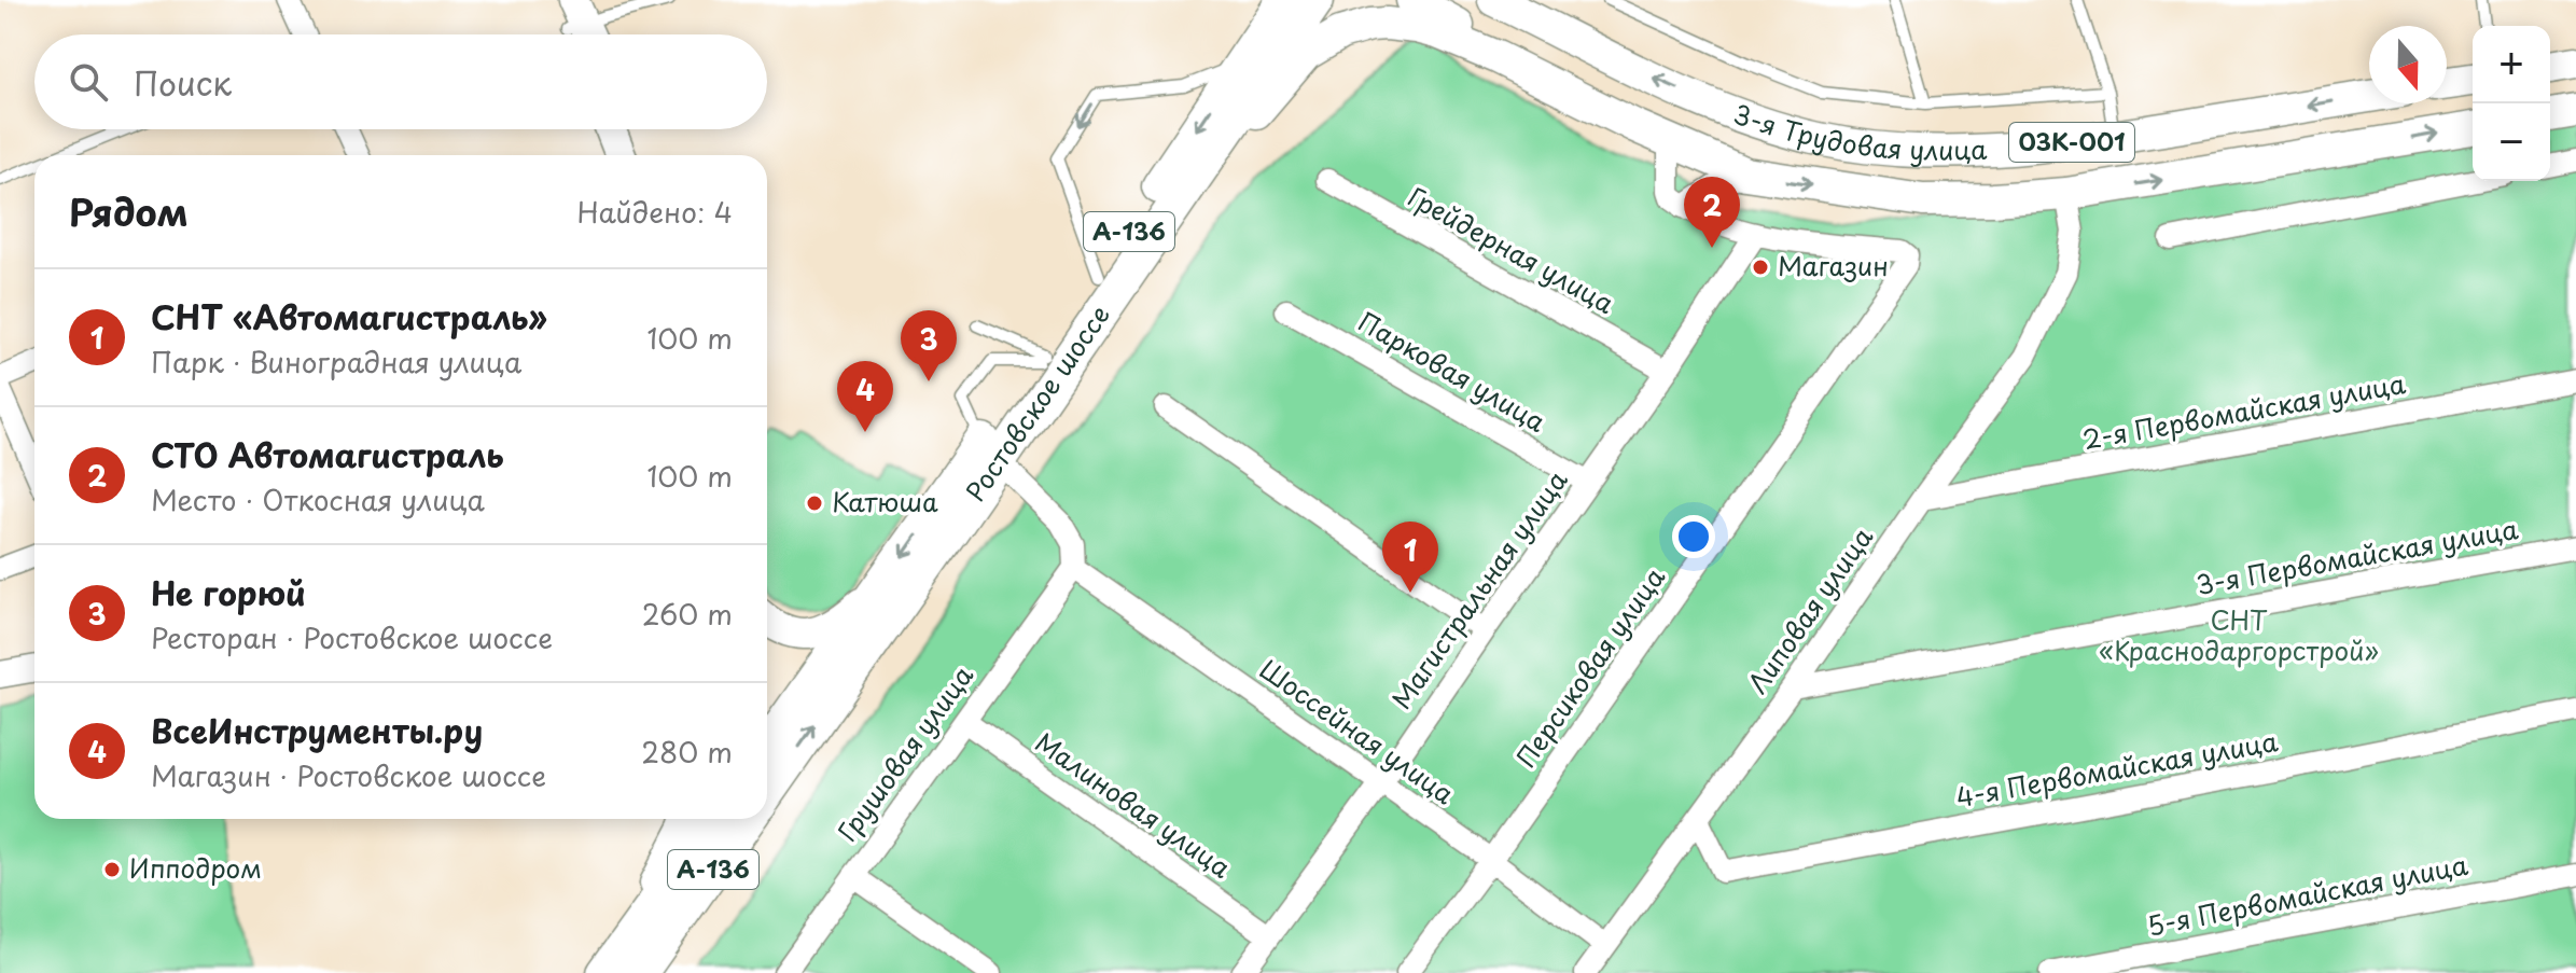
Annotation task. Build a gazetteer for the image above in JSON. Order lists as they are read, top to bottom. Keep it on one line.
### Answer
{"streets":{"highway":["А-136","Ростовское шоссе"],"main road":["3-я Трудовая улица","03К-001"],"street":["Грейдерная улица","Парковая улица","2-я Первомайская улица","3-я Первомайская улица","Магистральная улица","Липовая улица","Персиковая улица","Шоссейная улица","Грушовая улица","4-я Первомайская улица","Малиновая улица","5-я Первомайская улица"]},"crossings":[["3-я Трудовая улица","03К-001"],["03К-001","А-136"],["03К-001","Липовая улица"],["А-136","Ростовское шоссе"],["Грейдерная улица","Магистральная улица"],["Парковая улица","Магистральная улица"],["2-я Первомайская улица","Липовая улица"],["3-я Первомайская улица","Липовая улица"],["Магистральная улица","Персиковая улица"],["Магистральная улица","Шоссейная улица"],["Магистральная улица","Малиновая улица"],["Липовая улица","Шоссейная улица"],["Липовая улица","4-я Первомайская улица"],["Персиковая улица","Шоссейная улица"],["Шоссейная улица","Грушовая улица"],["Грушовая улица","Малиновая улица"]],"parks":["СНТ «Краснодаргорстрой»"],"places":["Магазин","Катюша","Ипподром"],"north":"bottom","page":{"map_buttons":["+","−"],"search":"Поиск","heading":["Рядом","Найдено: 4"],"pins":["2","3","4","1"],"list":[{"mark":"1","name":"СНТ «Автомагистраль»","note":"Парк · Виноградная улица","value":"100 m"},{"mark":"2","name":"СТО Автомагистраль","note":"Место · Откосная улица","value":"100 m"},{"mark":"3","name":"Не горюй","note":"Ресторан · Ростовское шоссе","value":"260 m"},{"mark":"4","name":"ВсеИнструменты.ру","note":"Магазин · Ростовское шоссе","value":"280 m"}]}}
